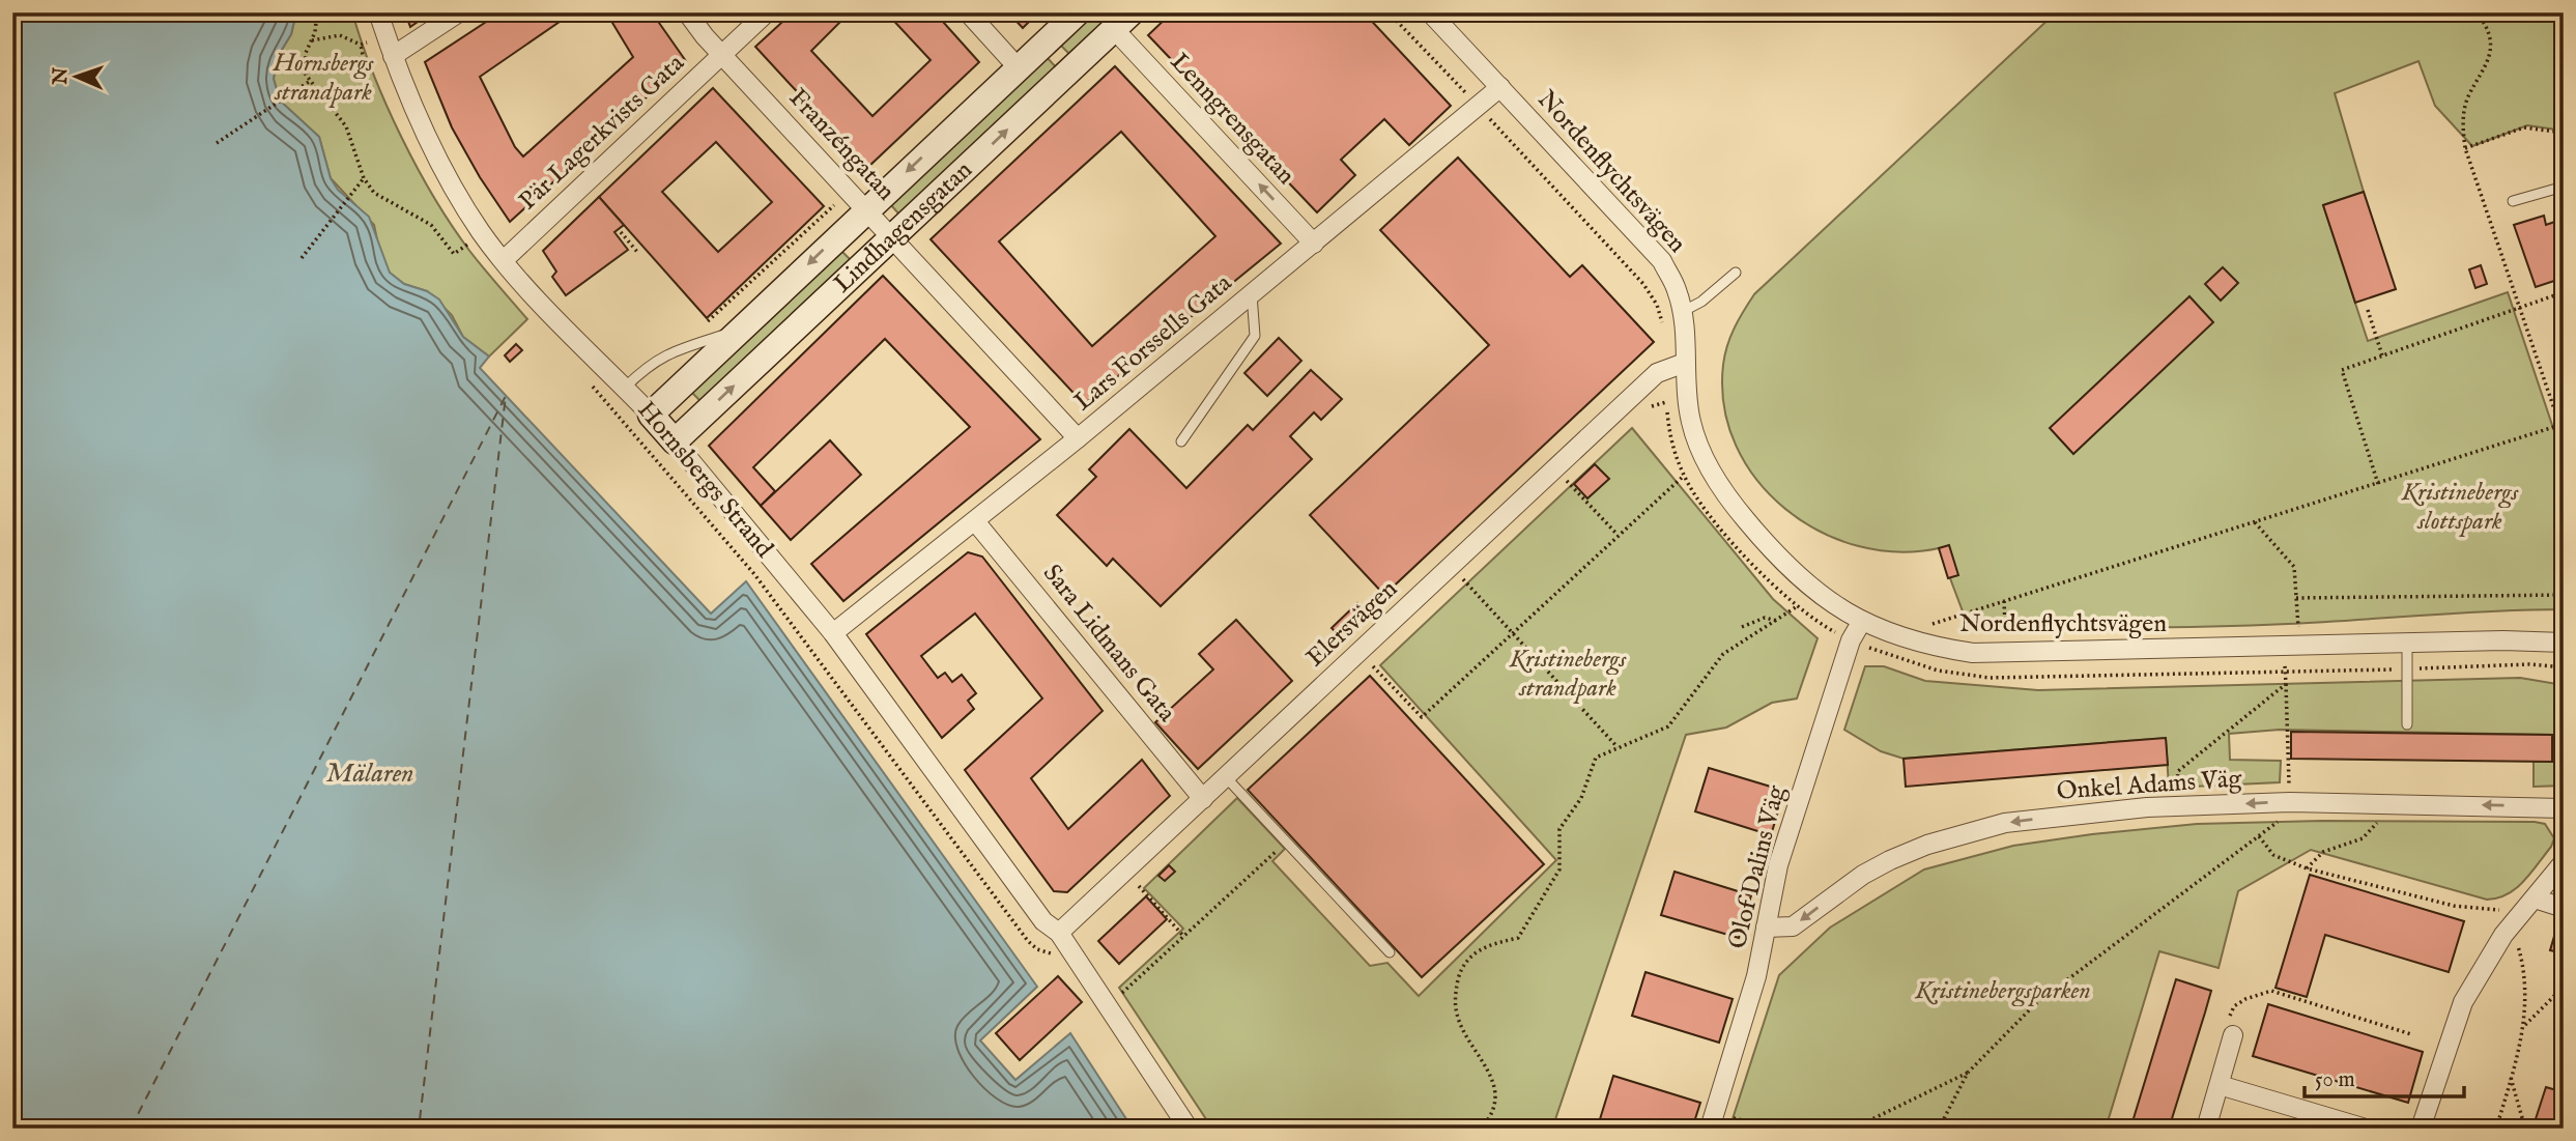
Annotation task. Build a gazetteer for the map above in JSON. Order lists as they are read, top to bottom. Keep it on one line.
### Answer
{"streets":{"street":["Lenngrensgatan","Pär Lagerkvists Gata","Franzéngatan","Nordenflychtsvägen","Lindhagensgatan","Lars Forssells Gata","Hornsbergs Strand","Elersvägen","Sara Lidmans Gata","Onkel Adams Väg","Olof Dalins Väg"]},"crossings":[["Lenngrensgatan","Lindhagensgatan"],["Lenngrensgatan","Lars Forssells Gata"],["Pär Lagerkvists Gata","Franzéngatan"],["Pär Lagerkvists Gata","Hornsbergs Strand"],["Franzéngatan","Lindhagensgatan"],["Franzéngatan","Lars Forssells Gata"],["Nordenflychtsvägen","Lars Forssells Gata"],["Nordenflychtsvägen","Elersvägen"],["Nordenflychtsvägen","Olof Dalins Väg"],["Lindhagensgatan","Hornsbergs Strand"],["Lars Forssells Gata","Hornsbergs Strand"],["Lars Forssells Gata","Sara Lidmans Gata"],["Hornsbergs Strand","Elersvägen"],["Elersvägen","Sara Lidmans Gata"],["Onkel Adams Väg","Olof Dalins Väg"]],"one_way":["Lenngrensgatan","Onkel Adams Väg"],"water":["Mälaren"],"parks":["Hornsbergs strandpark","Kristinebergs slottspark","Kristinebergs strandpark","Kristinebergsparken"],"scale_bar":"50 m","north":"left"}
